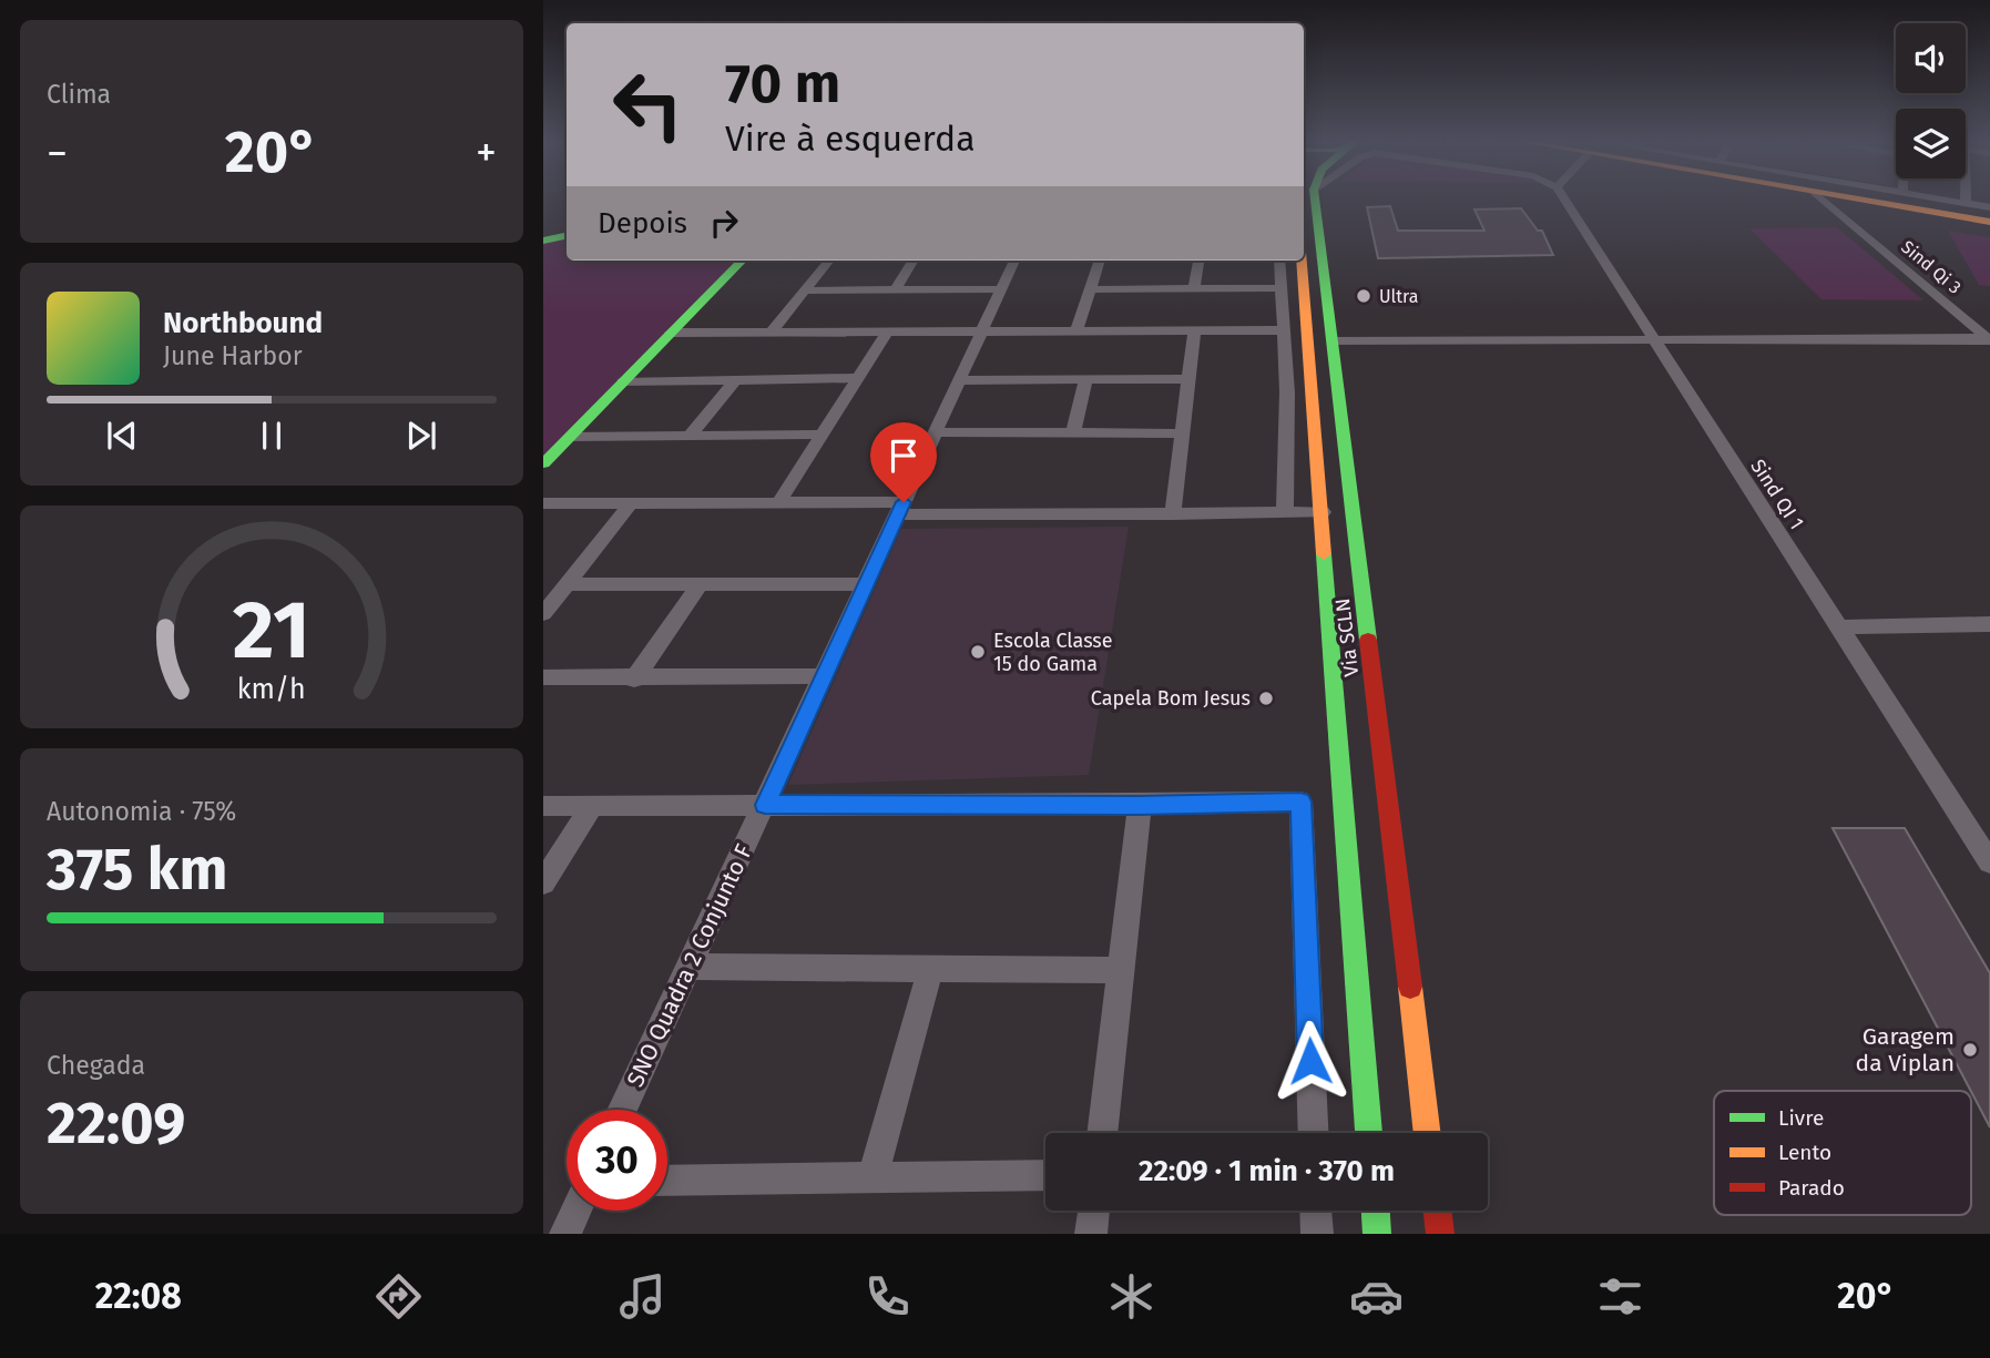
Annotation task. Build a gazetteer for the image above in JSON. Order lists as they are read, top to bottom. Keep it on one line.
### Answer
{"streets":{"main road":["Via SCLN"],"street":["Sind Qi 3","Sind QI 1","SNO Quadra 2 Conjunto F"]},"places":["Ultra","Escola Classe 15 do Gama","Capela Bom Jesus","Garagem da Viplan"],"legend":["Livre","Lento","Parado"],"page":{"tile":["Clima",["Autonomia · 75%","375 km"],["Chegada","22:09"]],"turn":["70 m","Vire à esquerda"],"heat":["−","20°","+"],"then":"Depois","song":["Northbound","June Harbor"],"limit":"30","trip":"22:09 · 1 min · 370 m","tabs":["22:08","20°"],"gauge":["21","km/h"]}}
